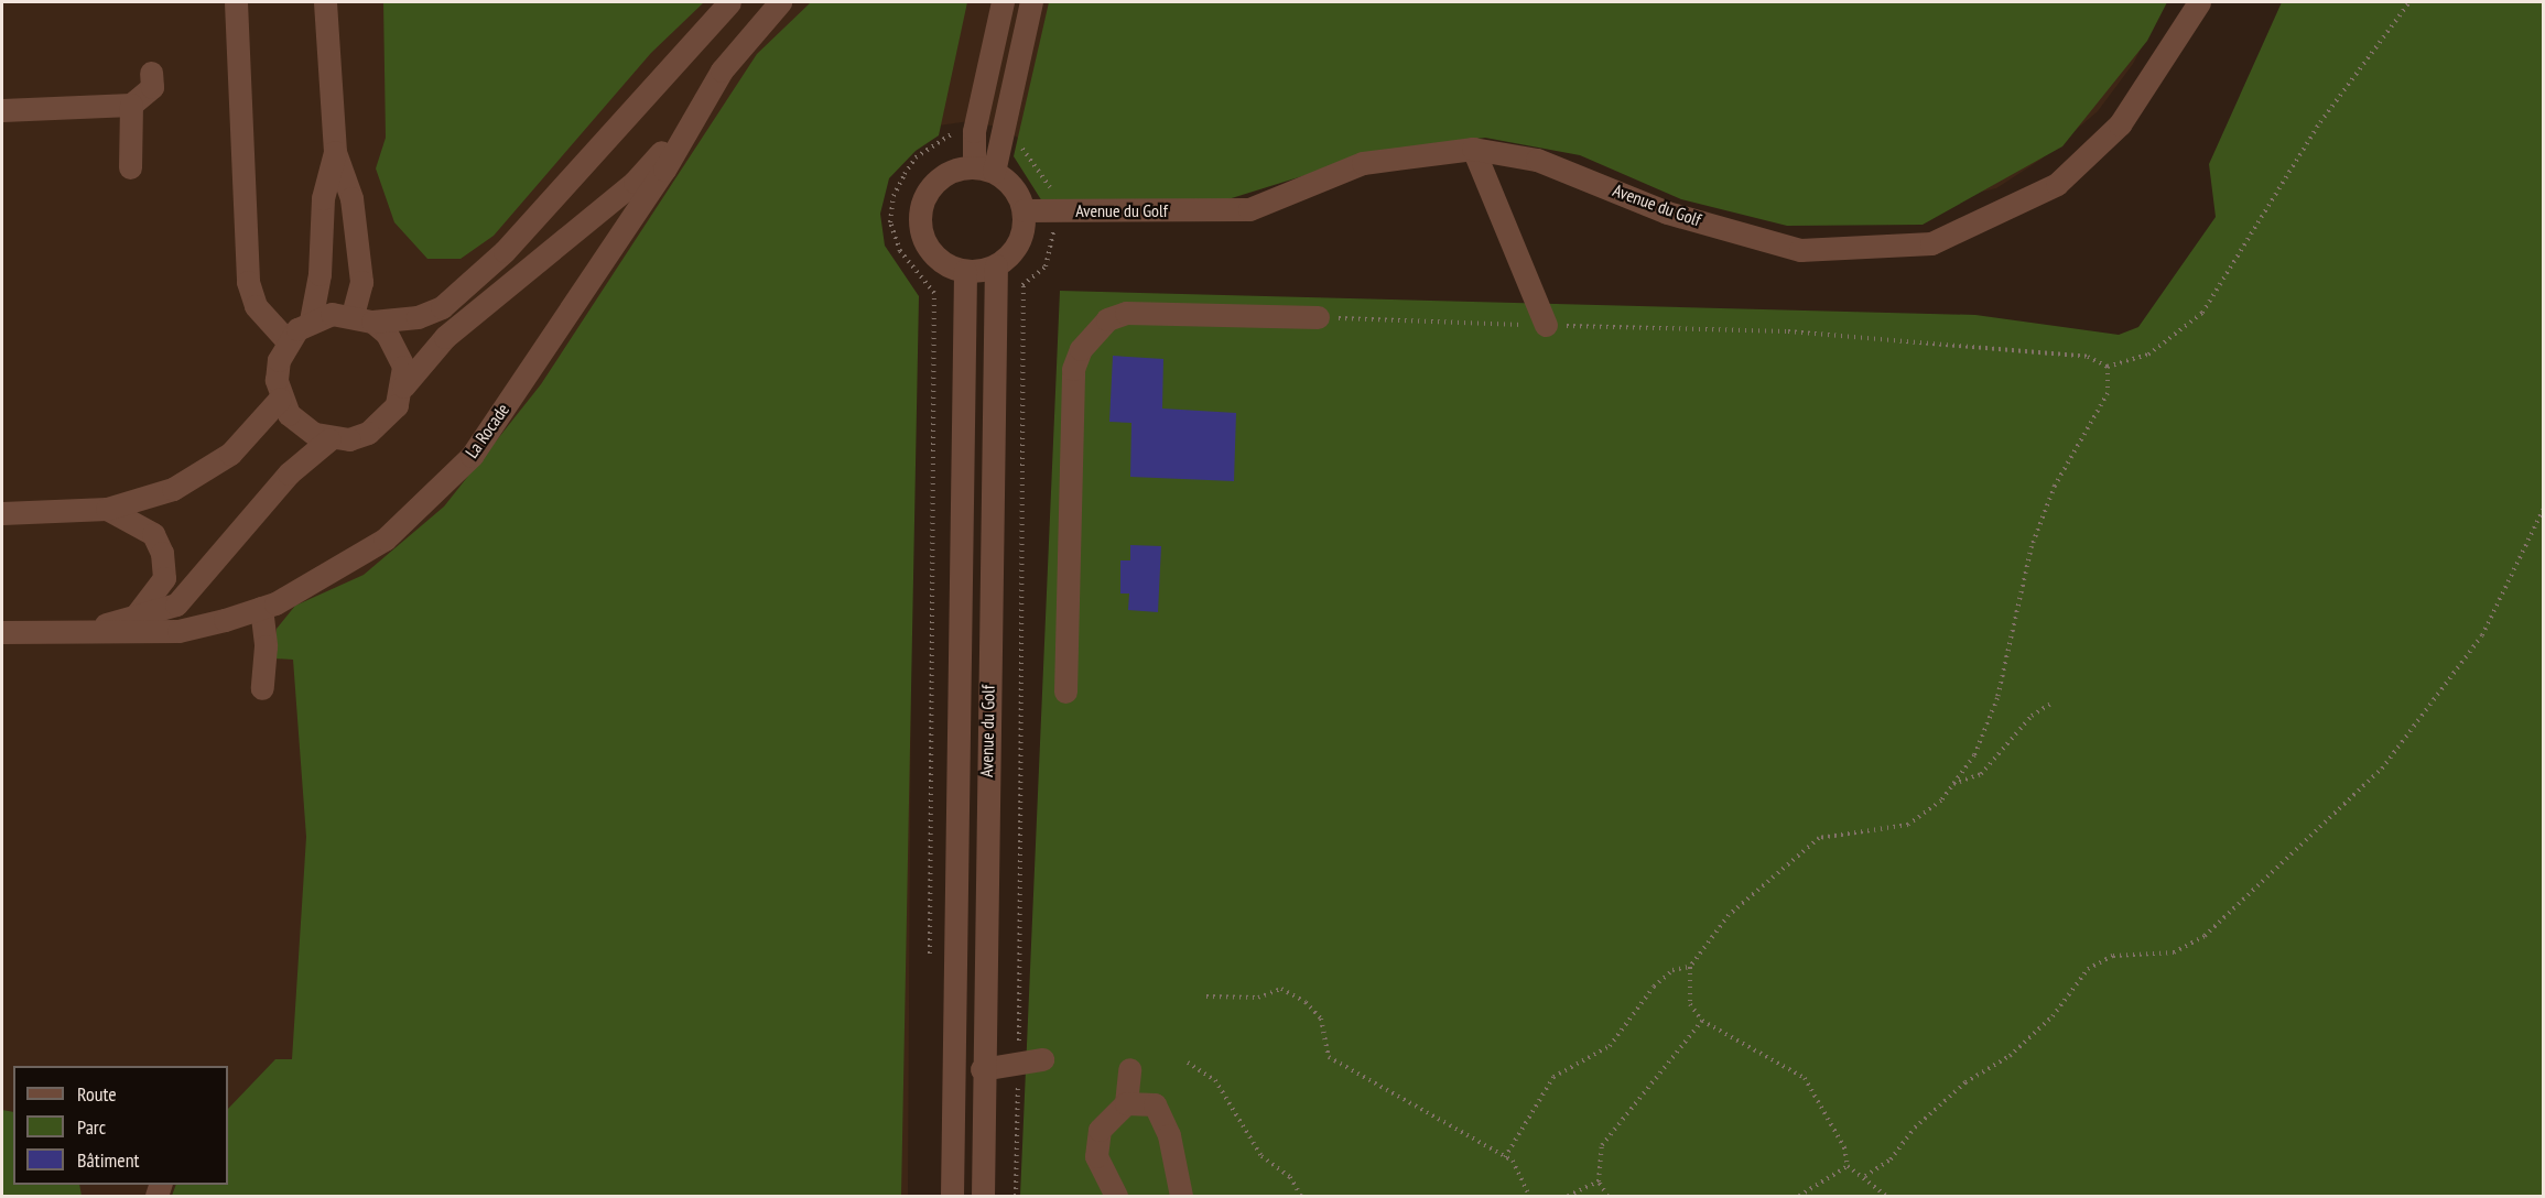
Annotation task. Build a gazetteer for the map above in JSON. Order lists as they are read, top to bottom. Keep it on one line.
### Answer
{"streets":{"street":["Avenue du Golf","La Rocade"]},"legend":["Route","Parc","Bâtiment"]}
